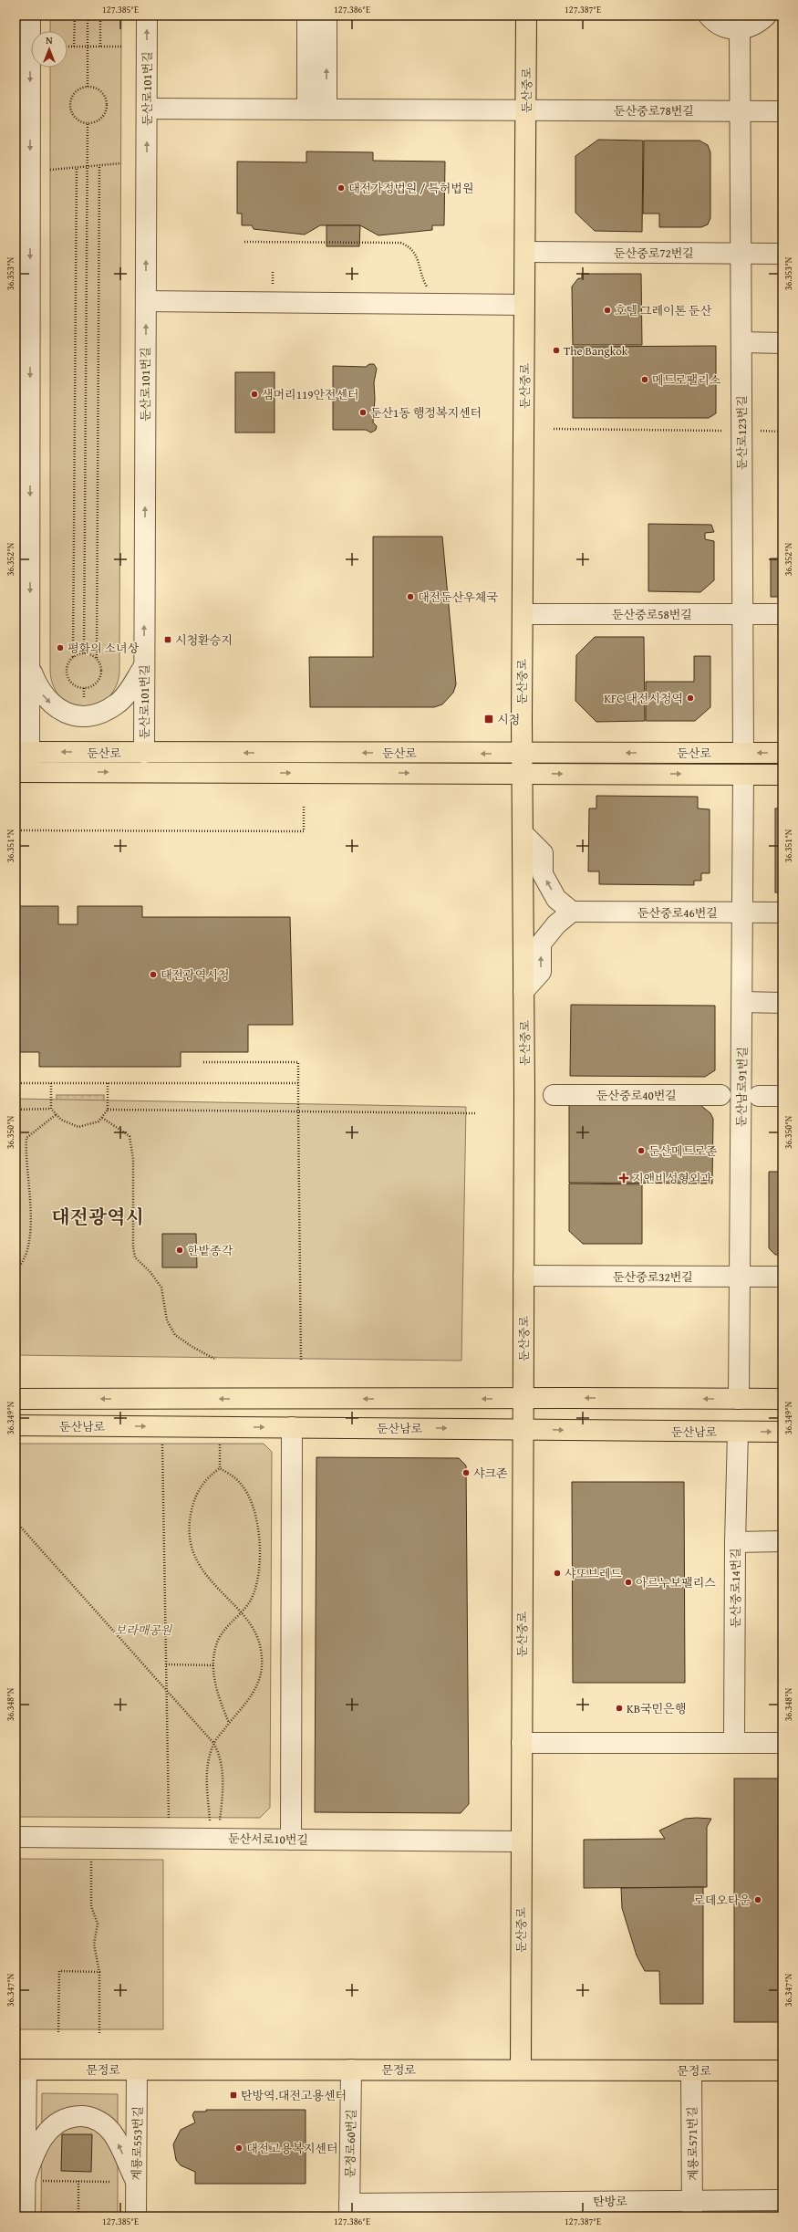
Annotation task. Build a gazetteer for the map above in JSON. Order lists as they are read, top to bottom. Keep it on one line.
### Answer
{"streets":{"main road":["둔산중로","둔산로","둔산남로","문정로"],"street":["둔산로101번길","둔산중로78번길","둔산중로72번길","둔산로123번길","둔산중로58번길","둔산중로46번길","둔산남로91번길","둔산중로40번길","둔산중로32번길","둔산중로14번길","둔산서로10번길","계룡로553번길","문정로60번길","계룡로571번길","탄방로"]},"crossings":[["둔산로101번길","둔산중로78번길"],["둔산로101번길","둔산로"],["둔산중로","둔산중로78번길"],["둔산중로","둔산중로72번길"],["둔산중로","둔산중로58번길"],["둔산중로","둔산로"],["둔산중로","둔산중로32번길"],["둔산중로","둔산남로"],["둔산중로","둔산서로10번길"],["둔산중로","문정로"],["둔산중로78번길","둔산로123번길"],["둔산중로72번길","둔산로123번길"],["둔산로123번길","둔산중로58번길"],["둔산로123번길","둔산로"],["둔산로","둔산남로91번길"],["둔산중로46번길","둔산남로91번길"],["둔산남로91번길","둔산중로32번길"],["둔산남로","둔산중로14번길"],["문정로","계룡로553번길"],["문정로","문정로60번길"],["문정로","계룡로571번길"],["문정로60번길","탄방로"],["계룡로571번길","탄방로"]],"districts":["대전광역시"],"parks":["보라매공원"],"places":{"other":["대전가정법원 / 특허법원","호텔 그레이톤 둔산","The Bangkok","메트로팰리스","샘머리119안전센터","둔산1동 행정복지센터","대전둔산우체국","평화의 소녀상","KFC 대전시청역","대전광역시청","둔산메트로존","한밭종각","샤크존","샤또브레드","아르누보팰리스","KB국민은행","로데오타운","대전고용복지센터"],"transit":["시청환승지","시청","탄방역.대전고용센터"],"health":["지앤비성형외과"]},"north":"top","coordinates":["127.385°E","127.386°E","127.387°E","36.353°N","36.352°N","36.351°N","36.350°N","36.349°N","36.348°N","36.347°N"]}
